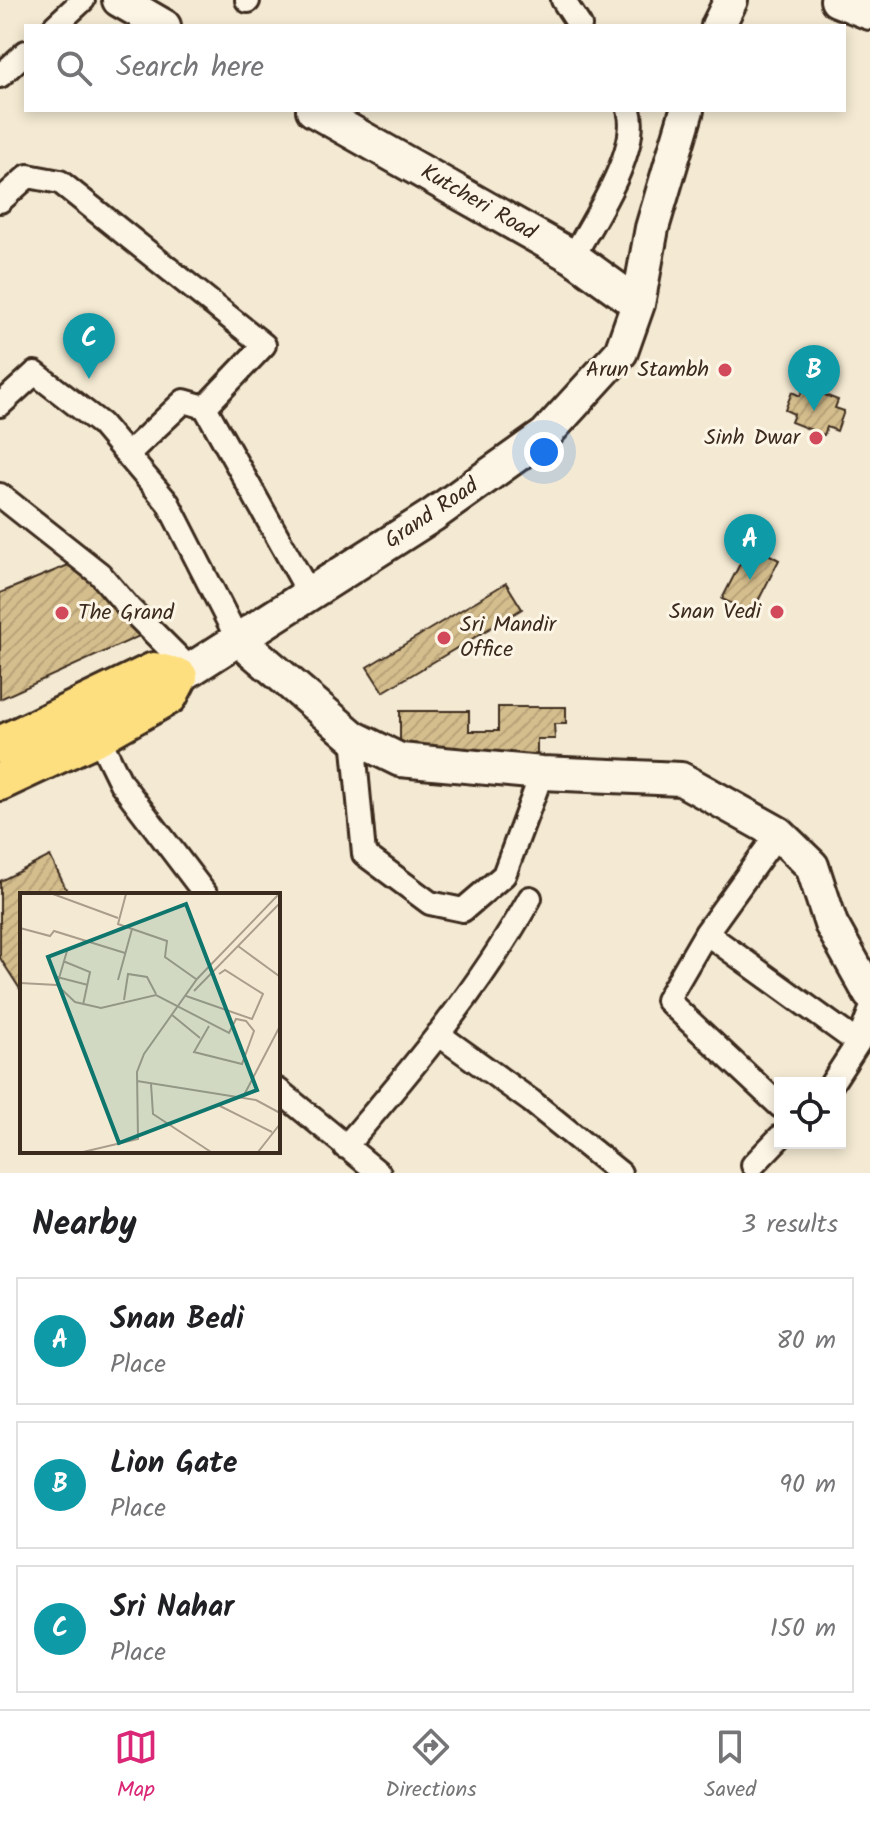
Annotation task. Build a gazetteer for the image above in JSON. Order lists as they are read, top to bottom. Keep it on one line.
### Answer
{"streets":{"main road":["Kutcheri Road","Grand Road"]},"crossings":[["Kutcheri Road","Grand Road"]],"places":["Arun Stambh","Sinh Dwar","Snan Vedi","The Grand","Sri Mandir Office"],"page":{"search":"Search here","pins":["C","B","A"],"heading":["Nearby","3 results"],"list":[{"mark":"A","name":"Snan Bedi","note":"Place","value":"80 m"},{"mark":"B","name":"Lion Gate","note":"Place","value":"90 m"},{"mark":"C","name":"Sri Nahar","note":"Place","value":"150 m"}],"nav":["Map","Directions","Saved"]}}
